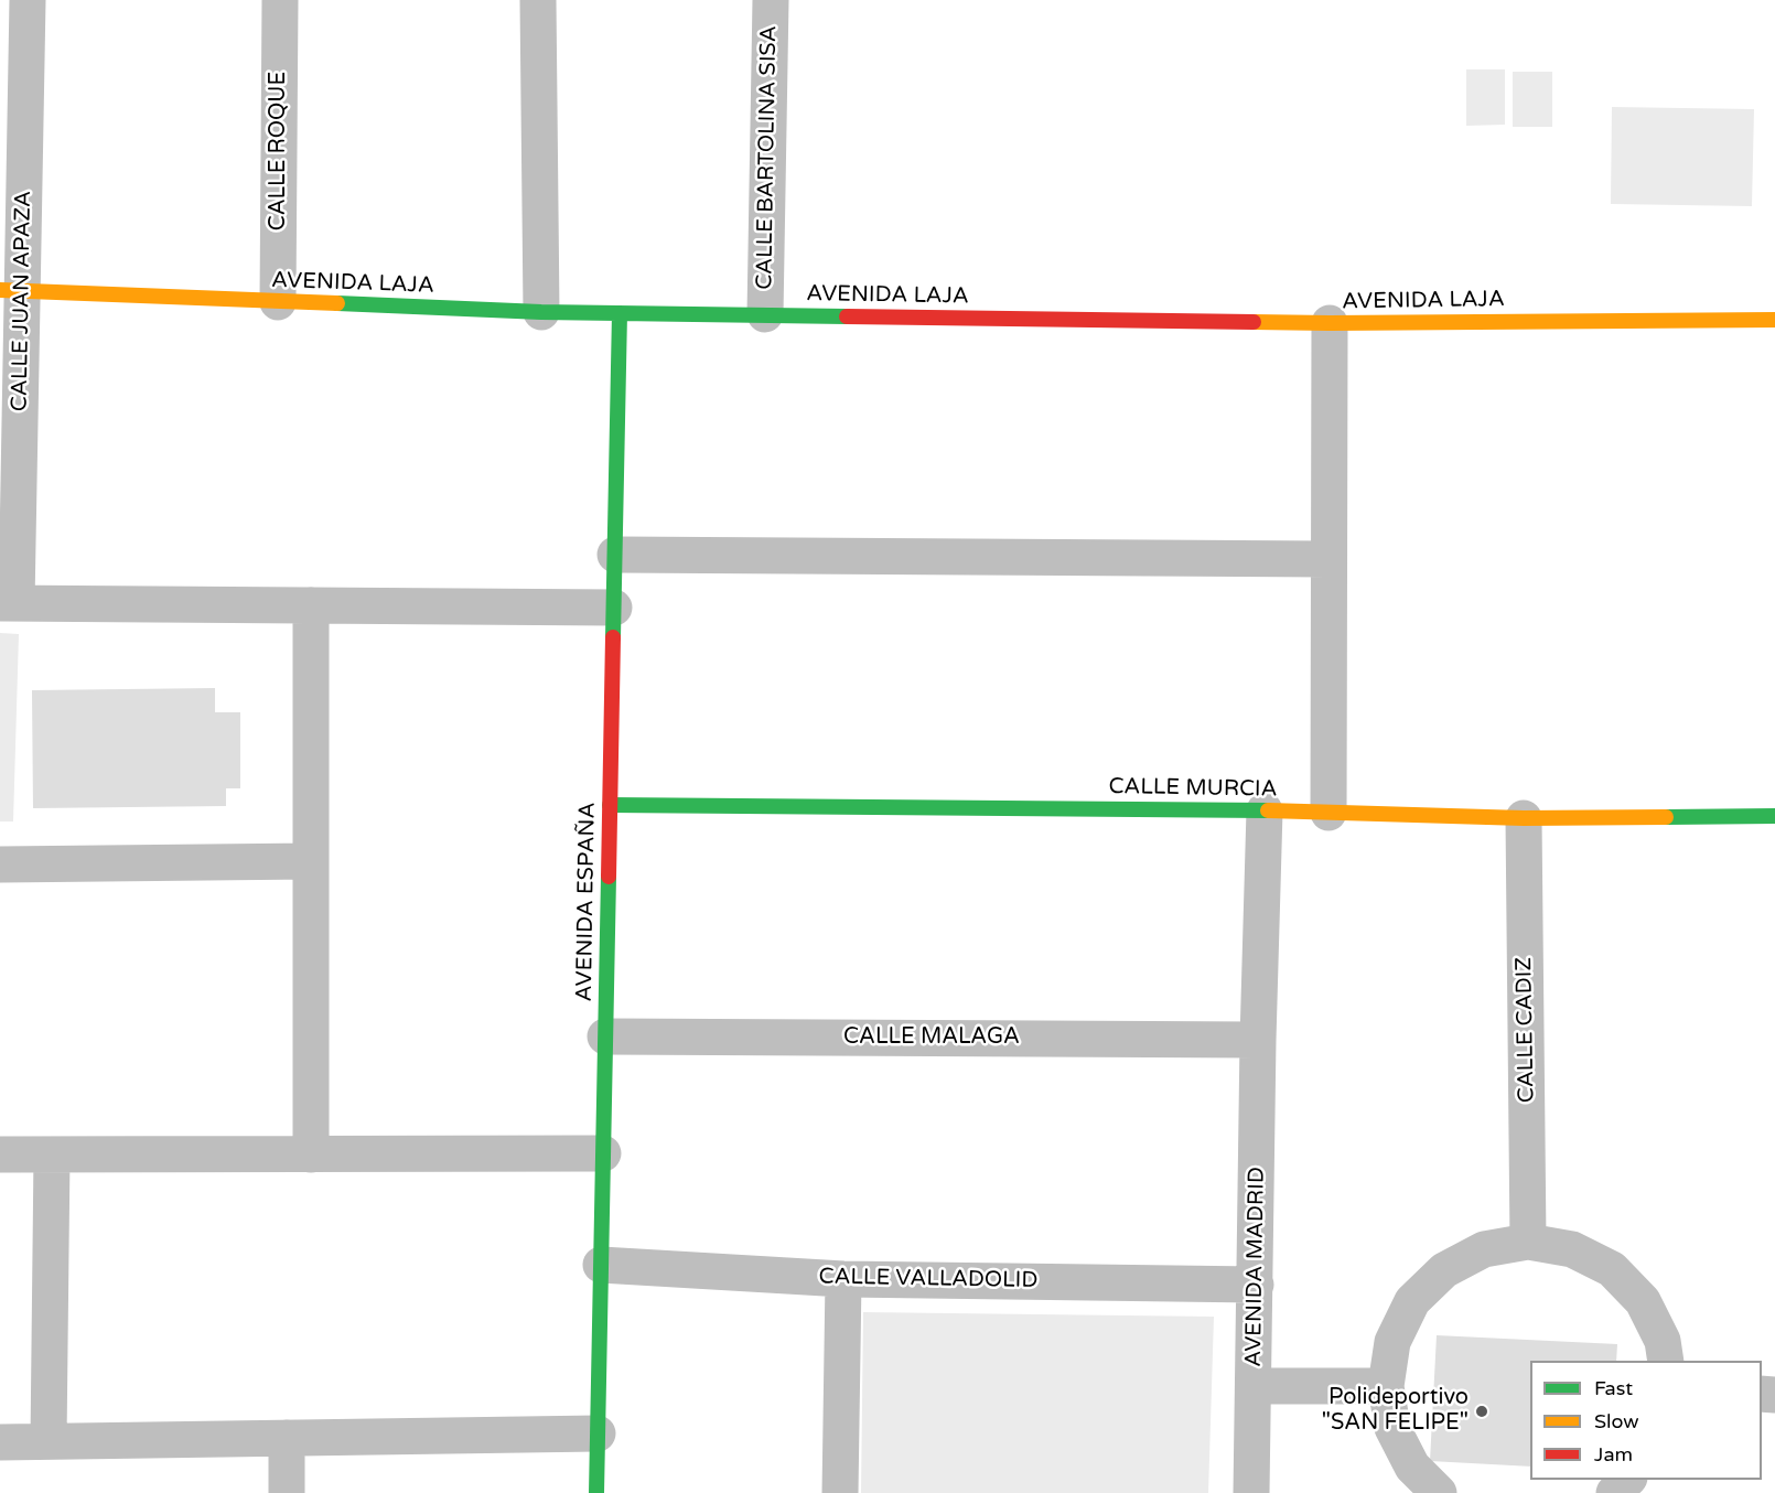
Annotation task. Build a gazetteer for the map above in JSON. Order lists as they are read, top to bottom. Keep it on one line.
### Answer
{"streets":{"street":["CALLE ROQUE","CALLE BARTOLINA SISA","AVENIDA LAJA","CALLE JUAN APAZA","CALLE MURCIA","AVENIDA ESPAÑA","CALLE CADIZ","CALLE MALAGA","AVENIDA MADRID","CALLE VALLADOLID"]},"crossings":[["CALLE ROQUE","AVENIDA LAJA"],["CALLE BARTOLINA SISA","AVENIDA LAJA"],["AVENIDA LAJA","CALLE JUAN APAZA"],["AVENIDA LAJA","AVENIDA ESPAÑA"],["CALLE MURCIA","AVENIDA ESPAÑA"],["CALLE MURCIA","CALLE CADIZ"],["CALLE MURCIA","AVENIDA MADRID"],["AVENIDA ESPAÑA","CALLE MALAGA"],["AVENIDA ESPAÑA","CALLE VALLADOLID"],["CALLE MALAGA","AVENIDA MADRID"],["AVENIDA MADRID","CALLE VALLADOLID"]],"places":["Polideportivo \"SAN FELIPE\""],"legend":["Fast","Slow","Jam"]}
